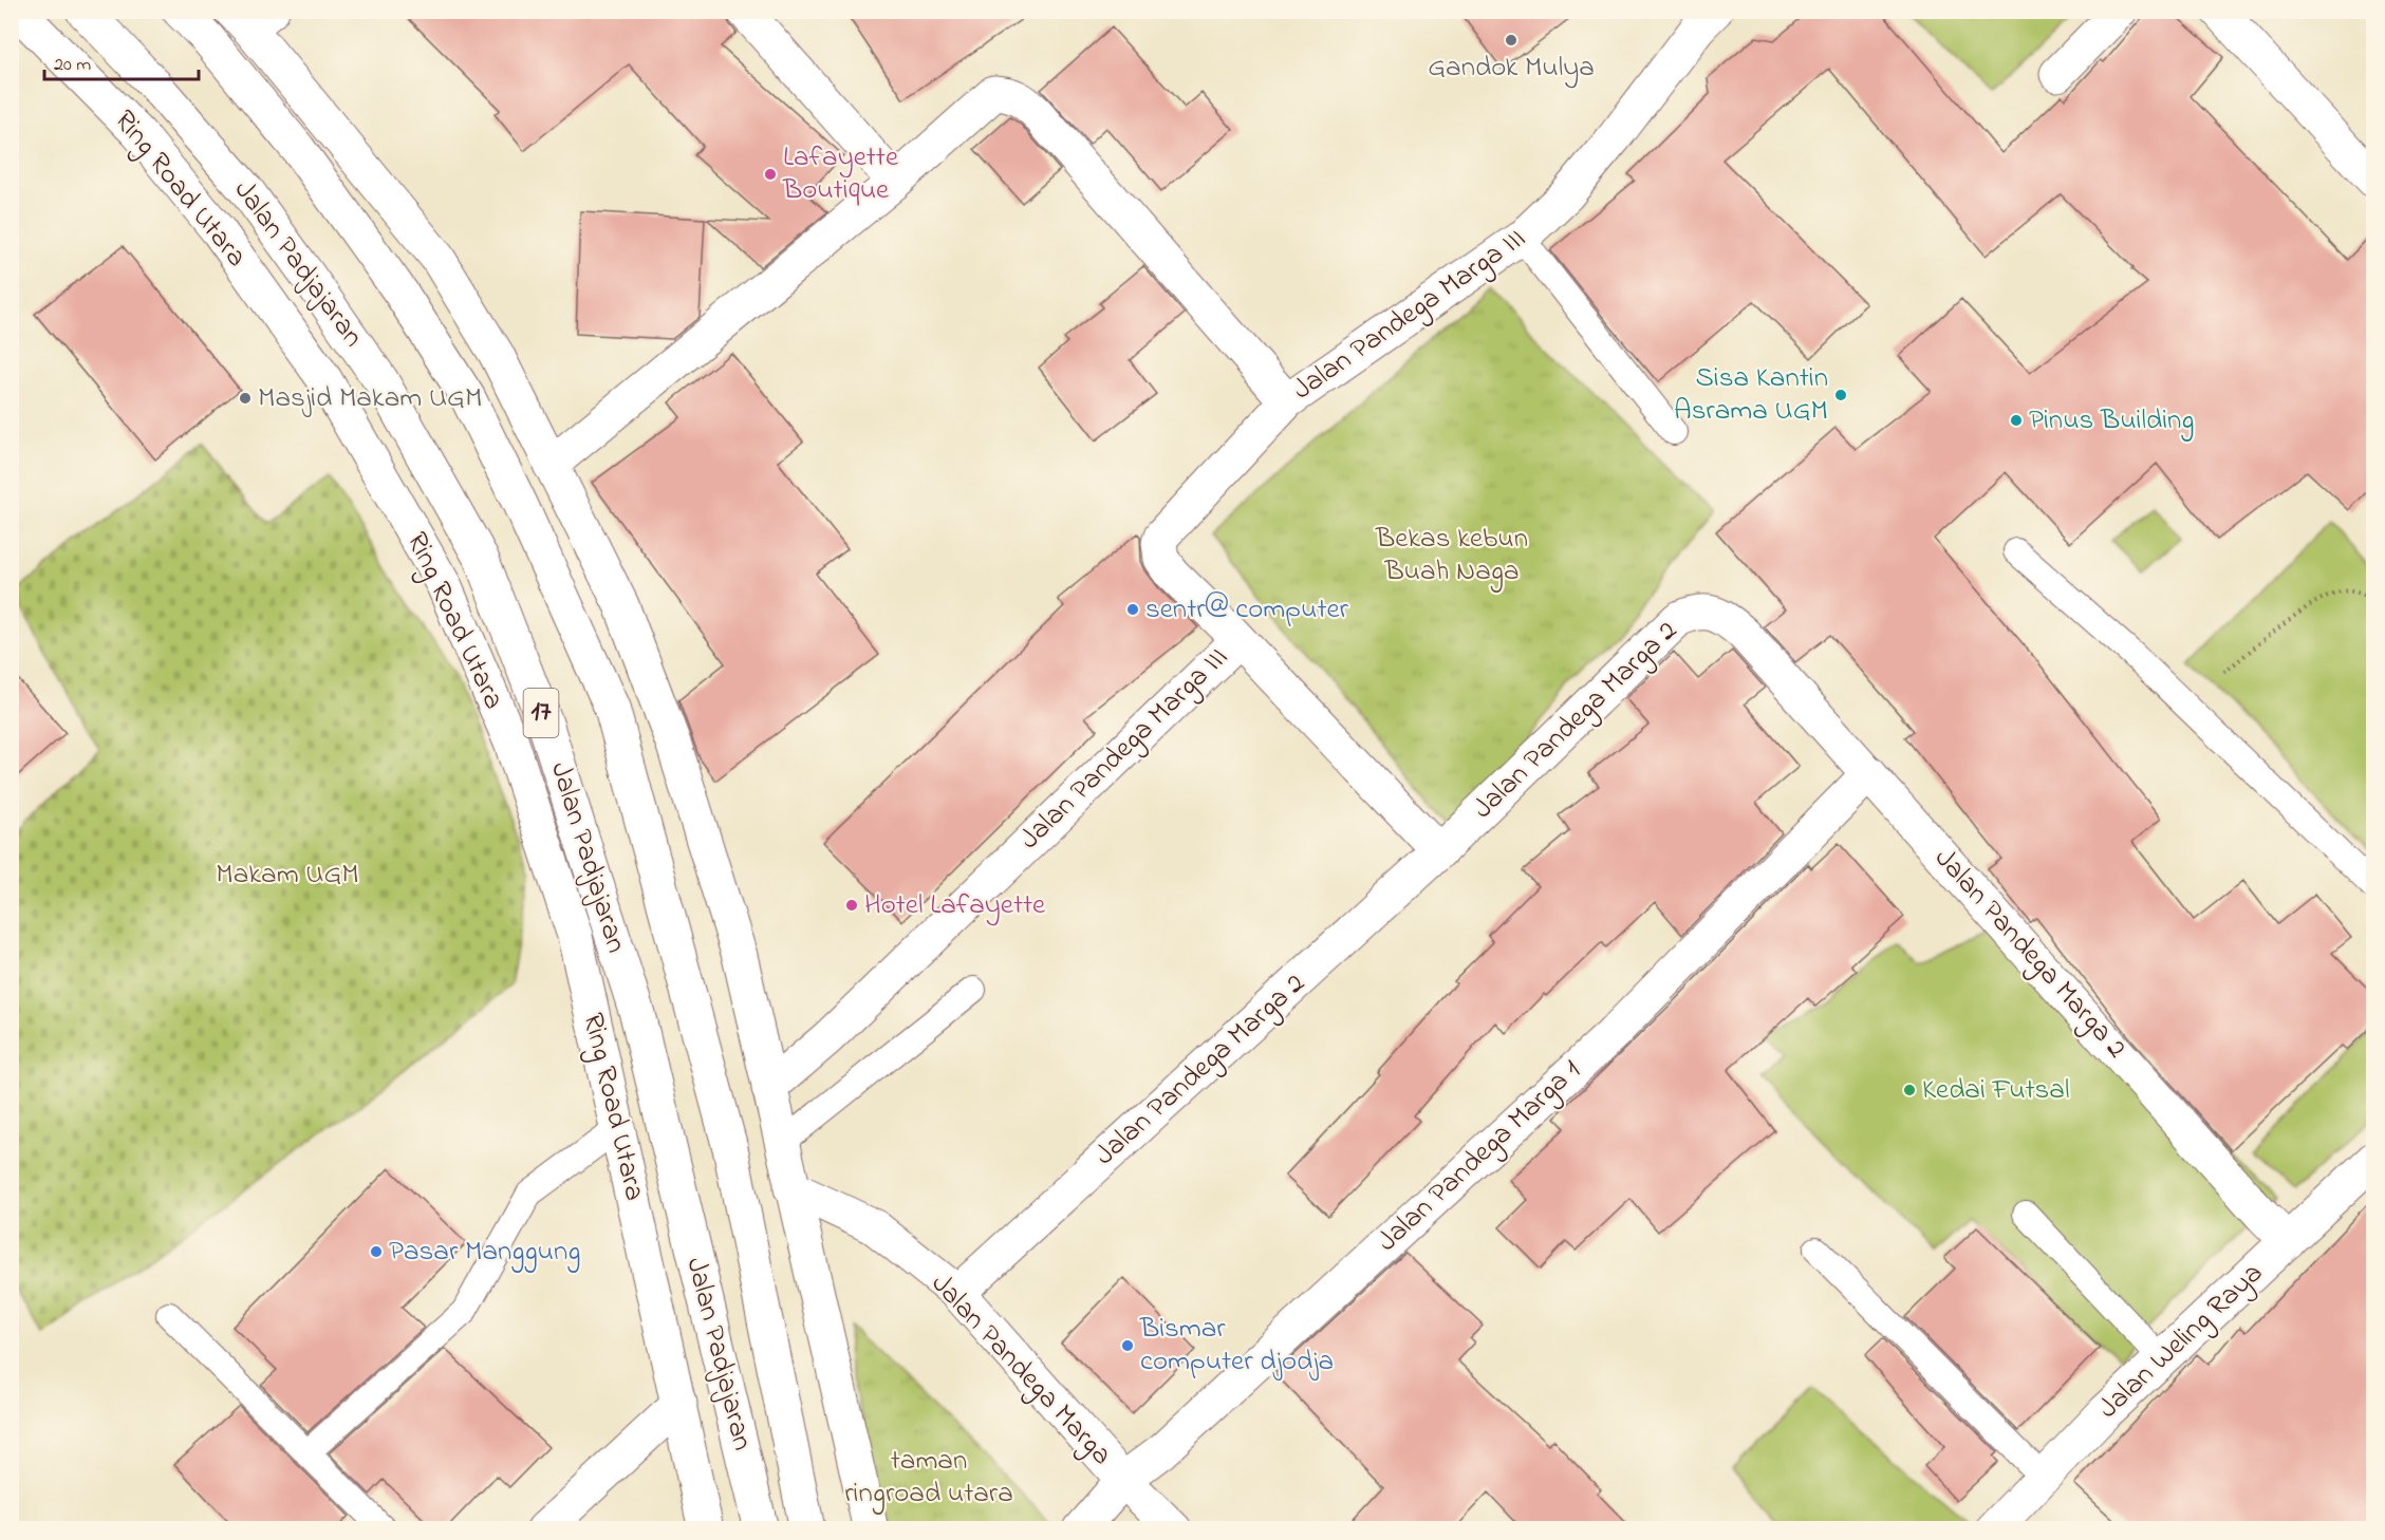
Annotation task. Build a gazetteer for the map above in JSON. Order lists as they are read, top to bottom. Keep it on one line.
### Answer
{"streets":{"main road":["Ring Road Utara","Jalan Padjajaran","Jalan Pandega Marga III","17","Jalan Pandega Marga 2","Jalan Pandega Marga 1","Jalan Weling Raya","Jalan Pandega Marga"]},"crossings":[["Jalan Pandega Marga 2","Jalan Pandega Marga 1"],["Jalan Pandega Marga 2","Jalan Weling Raya"],["Jalan Pandega Marga 2","Jalan Pandega Marga"],["Jalan Pandega Marga 1","Jalan Pandega Marga"]],"parks":["Bekas kebun Buah Naga","Makam UGM","taman ringroad utara"],"places":["Gandok Mulya","Lafayette Boutique","Sisa Kantin Asrama UGM","Masjid Makam UGM","Pinus Building","sentr@ computer","Hotel Lafayette","Kedai Futsal","Pasar Manggung","Bismar computer djodja"],"scale_bar":"20 m"}
